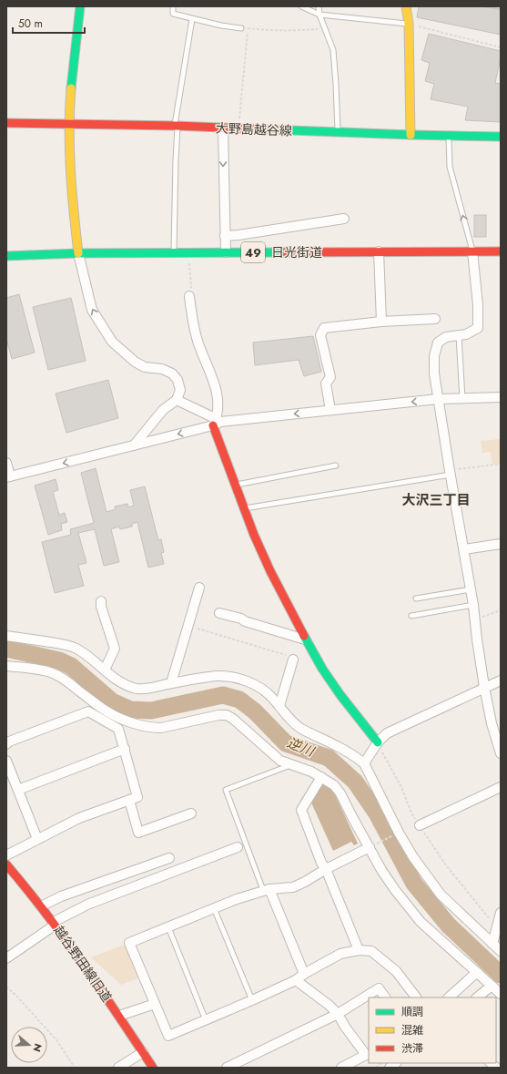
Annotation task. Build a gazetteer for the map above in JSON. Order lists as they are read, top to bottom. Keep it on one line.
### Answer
{"streets":{"main road":["大野島越谷線","49","日光街道","越谷野田線旧道"]},"districts":["大沢三丁目"],"water":["逆川"],"legend":["順調","混雑","渋滞"],"scale_bar":"50 m","north":"right"}
